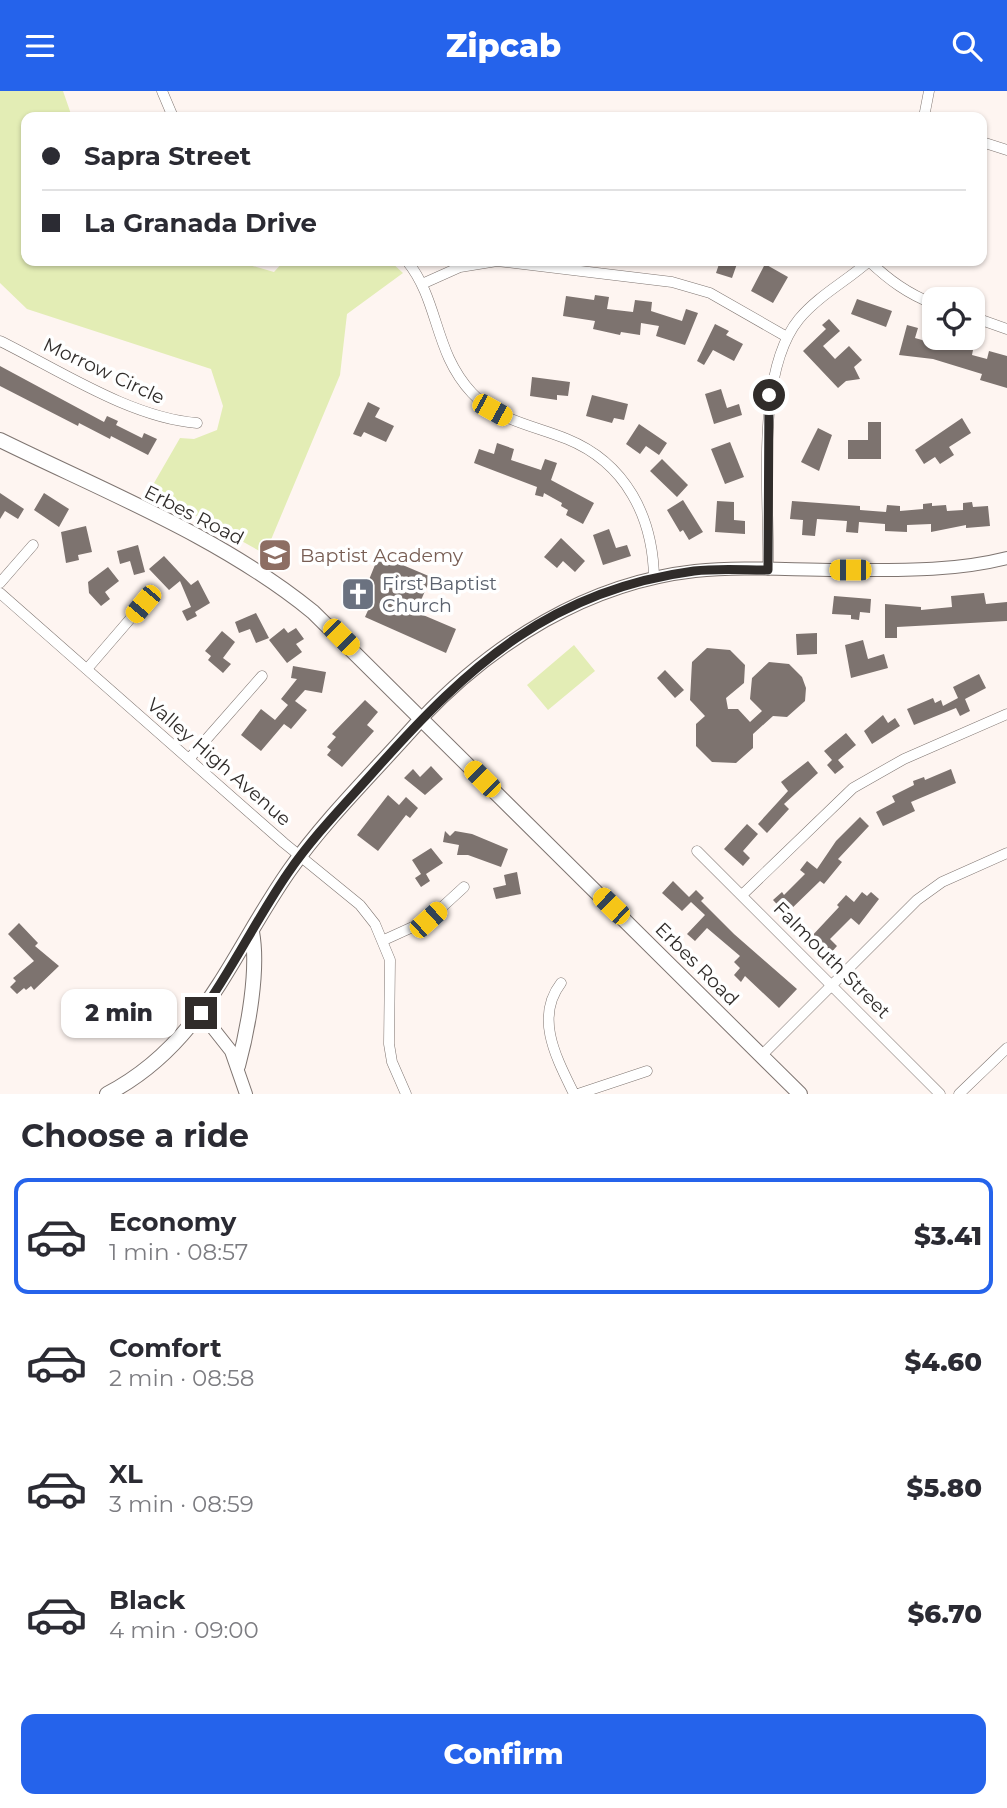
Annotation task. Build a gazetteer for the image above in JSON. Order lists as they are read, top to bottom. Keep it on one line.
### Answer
{"streets":{"main road":["Erbes Road"],"street":["Morrow Circle","Valley High Avenue","Falmouth Street"]},"places":{"school or university":["Baptist Academy"],"church":["First Baptist Church"]},"page":{"header":"Zipcab","banner":["Sapra Street","La Granada Drive"],"bubble":"2 min","heading":"Choose a ride","list":[{"name":"Economy","note":"1 min · 08:57","value":"$3.41"},{"name":"Comfort","note":"2 min · 08:58","value":"$4.60"},{"name":"XL","note":"3 min · 08:59","value":"$5.80"},{"name":"Black","note":"4 min · 09:00","value":"$6.70"}],"buttons":"Confirm"}}
